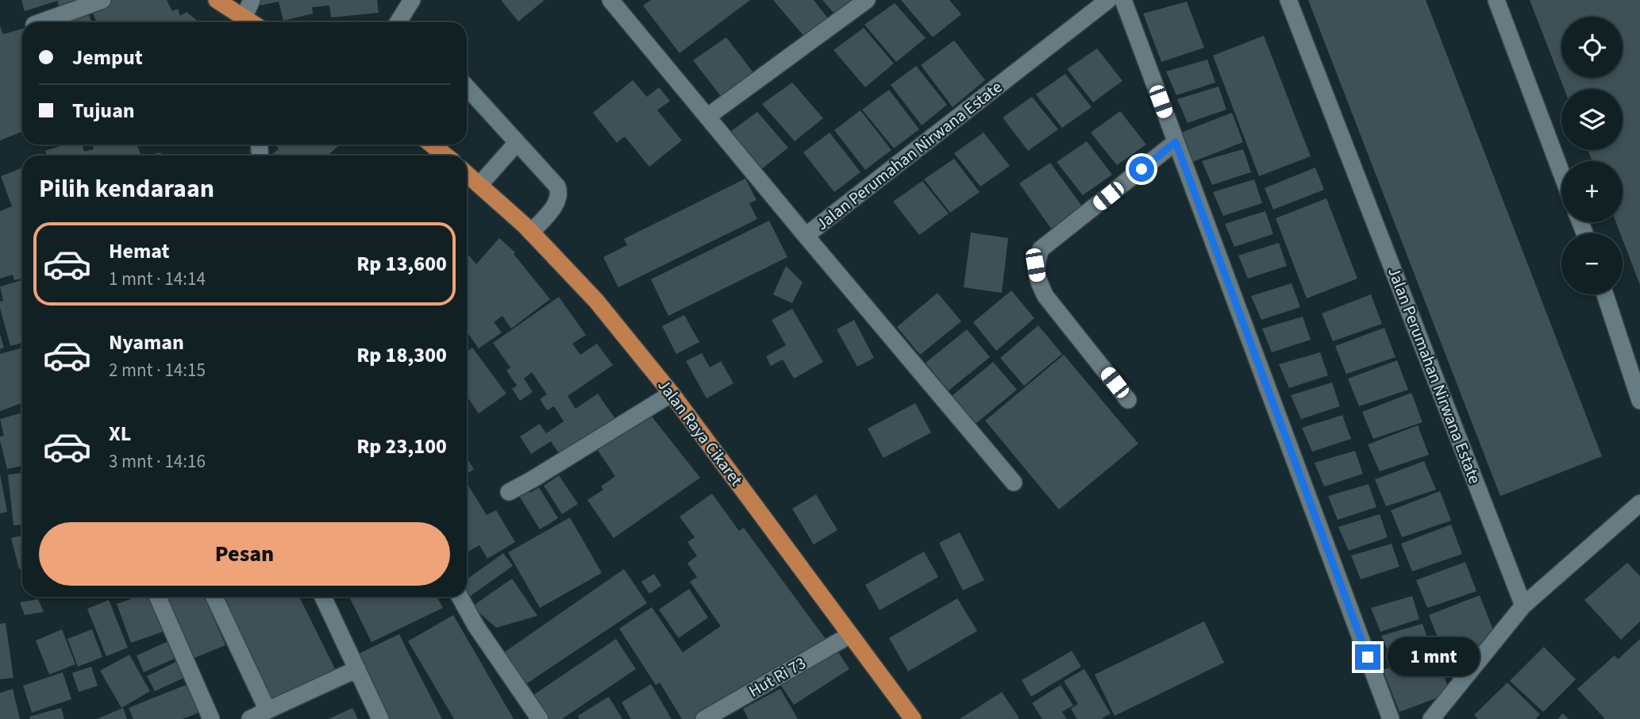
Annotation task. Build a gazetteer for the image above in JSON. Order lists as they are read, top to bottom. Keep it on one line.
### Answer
{"streets":{"main road":["Jalan Raya Cikaret"],"street":["Jalan Perumahan Nirwana Estate","Hut Ri 73"]},"crossings":[["Jalan Raya Cikaret","Hut Ri 73"]],"page":{"map_buttons":["+","−"],"banner":["Jemput","Tujuan"],"heading":"Pilih kendaraan","list":[{"name":"Hemat","note":"1 mnt · 14:14","value":"Rp 13,600"},{"name":"Nyaman","note":"2 mnt · 14:15","value":"Rp 18,300"},{"name":"XL","note":"3 mnt · 14:16","value":"Rp 23,100"}],"buttons":"Pesan","bubble":"1 mnt"}}
